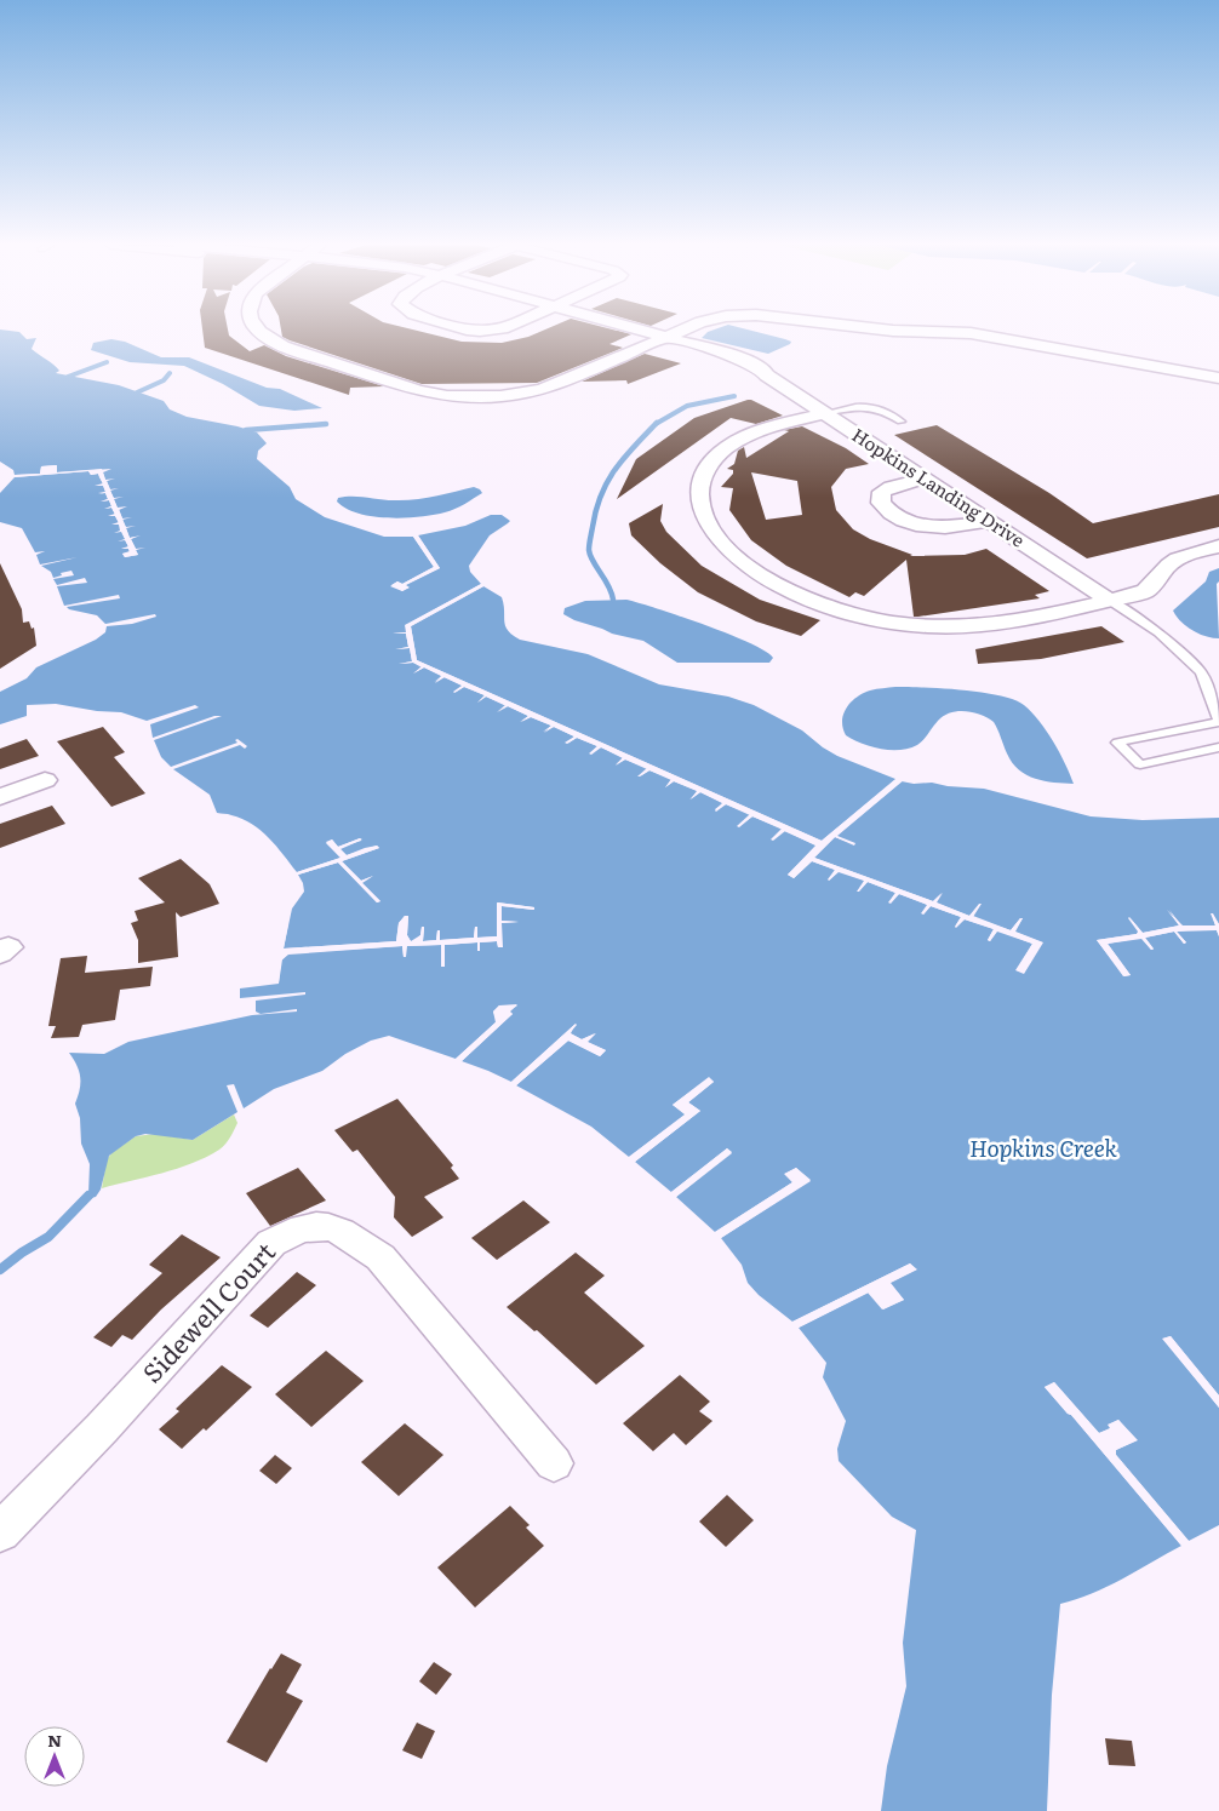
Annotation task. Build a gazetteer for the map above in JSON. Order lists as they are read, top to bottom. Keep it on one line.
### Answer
{"streets":{"street":["Hopkins Landing Drive","Sidewell Court"]},"water":["Hopkins Creek"],"north":"top"}
